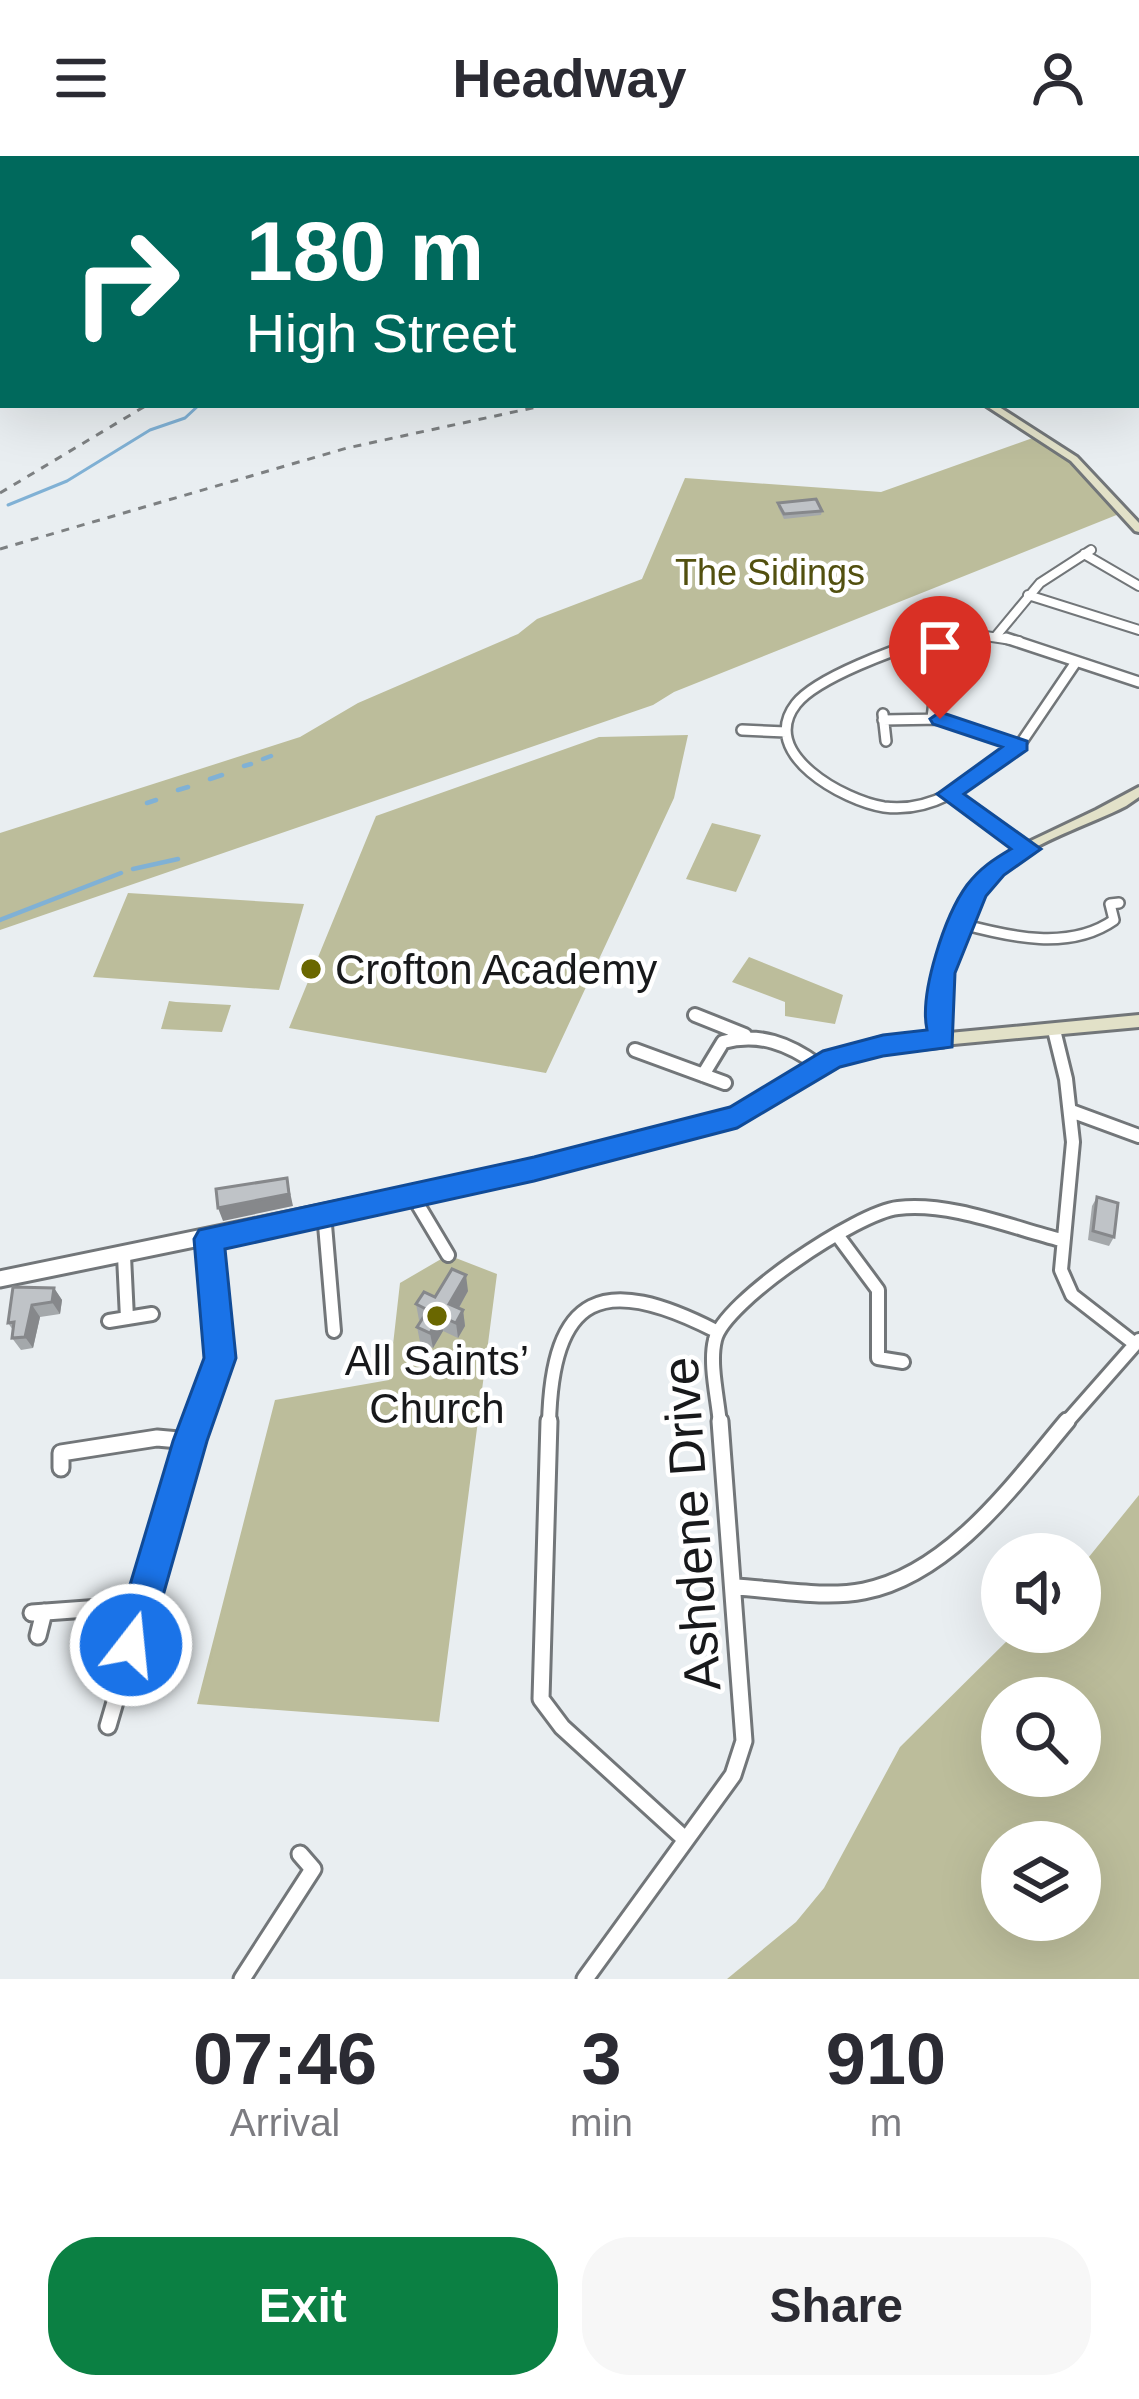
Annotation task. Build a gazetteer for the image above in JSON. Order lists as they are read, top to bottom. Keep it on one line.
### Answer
{"streets":{"street":["Ashdene Drive"]},"parks":["The Sidings"],"places":["Crofton Academy","All Saints’ Church"],"page":{"header":"Headway","turn":["180 m","High Street"],"eta":["07:46","Arrival","3","min","910","m"],"buttons":["Exit","Share"]}}
